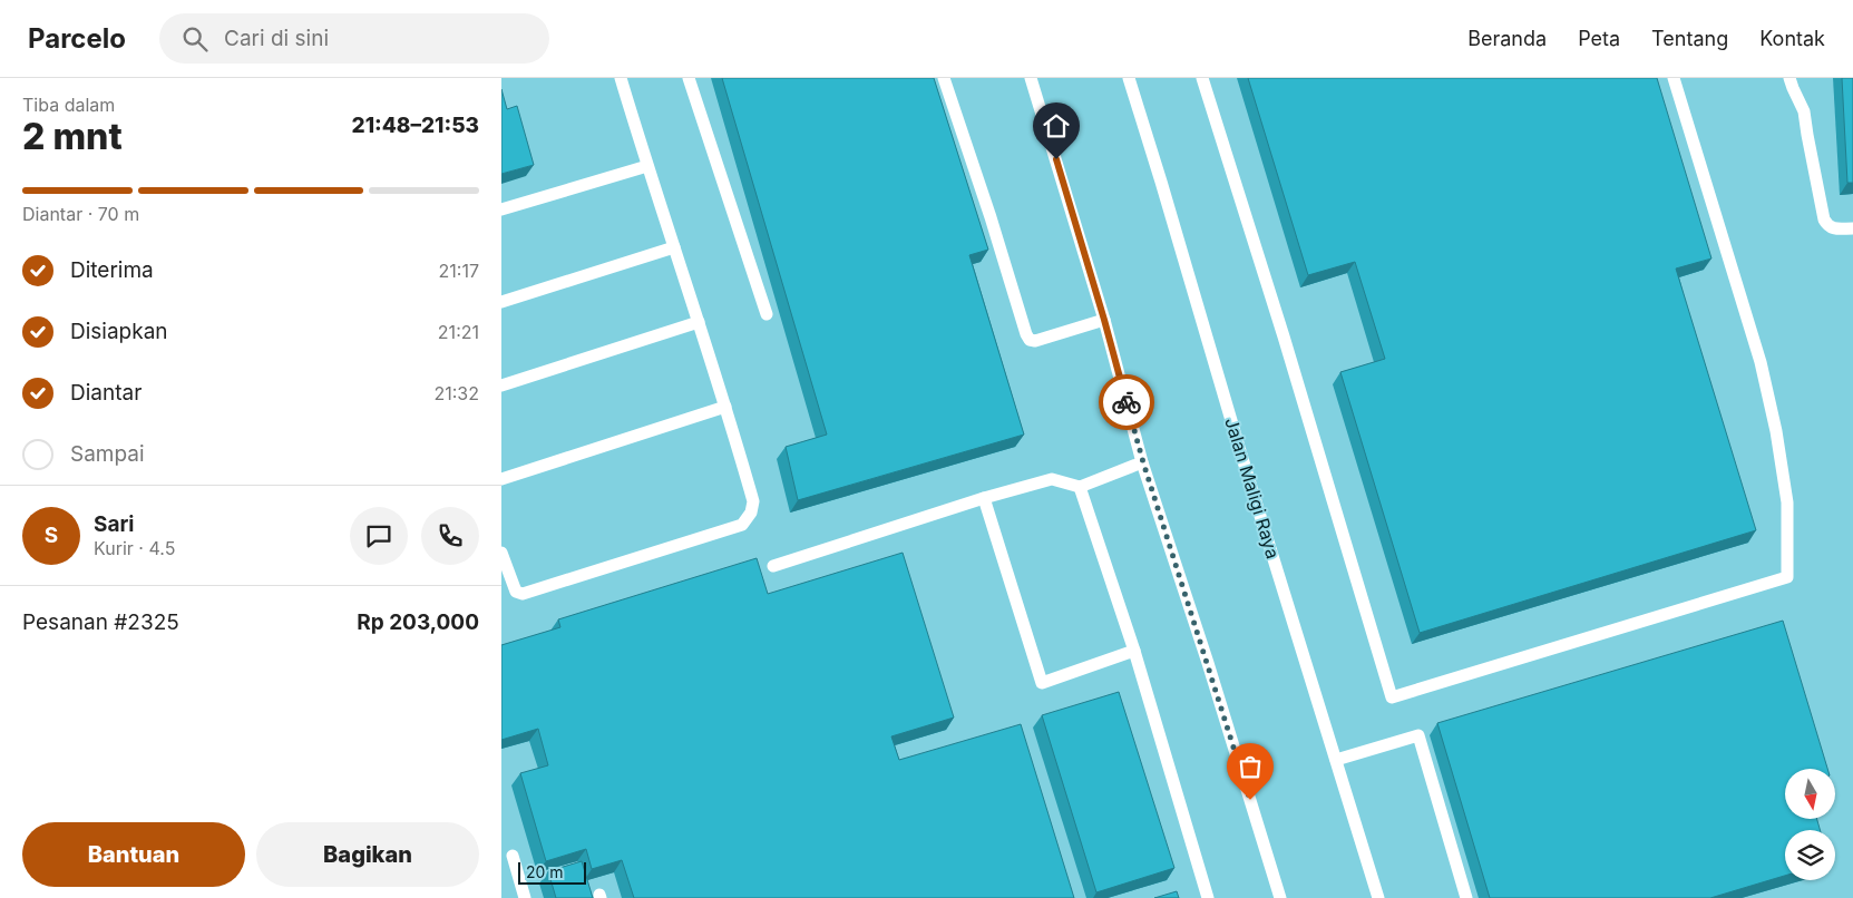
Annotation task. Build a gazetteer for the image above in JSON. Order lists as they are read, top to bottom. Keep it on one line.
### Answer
{"streets":{"lane":["Jalan Maligi Raya"]},"scale_bar":"20 m","north":"bottom","page":{"header":"Parcelo","search":"Cari di sini","nav":["Beranda","Peta","Tentang","Kontak"],"heading":["2 mnt","Tiba dalam","21:48–21:53"],"panel":["Sari","Kurir · 4.5","Pesanan #2325","Rp 203,000"],"bar":"Diantar · 70 m","list":[["Diterima","21:17"],["Disiapkan","21:21"],["Diantar","21:32"],"Sampai"],"round":"S","buttons":["Bantuan","Bagikan"],"scale":"20 m"}}
